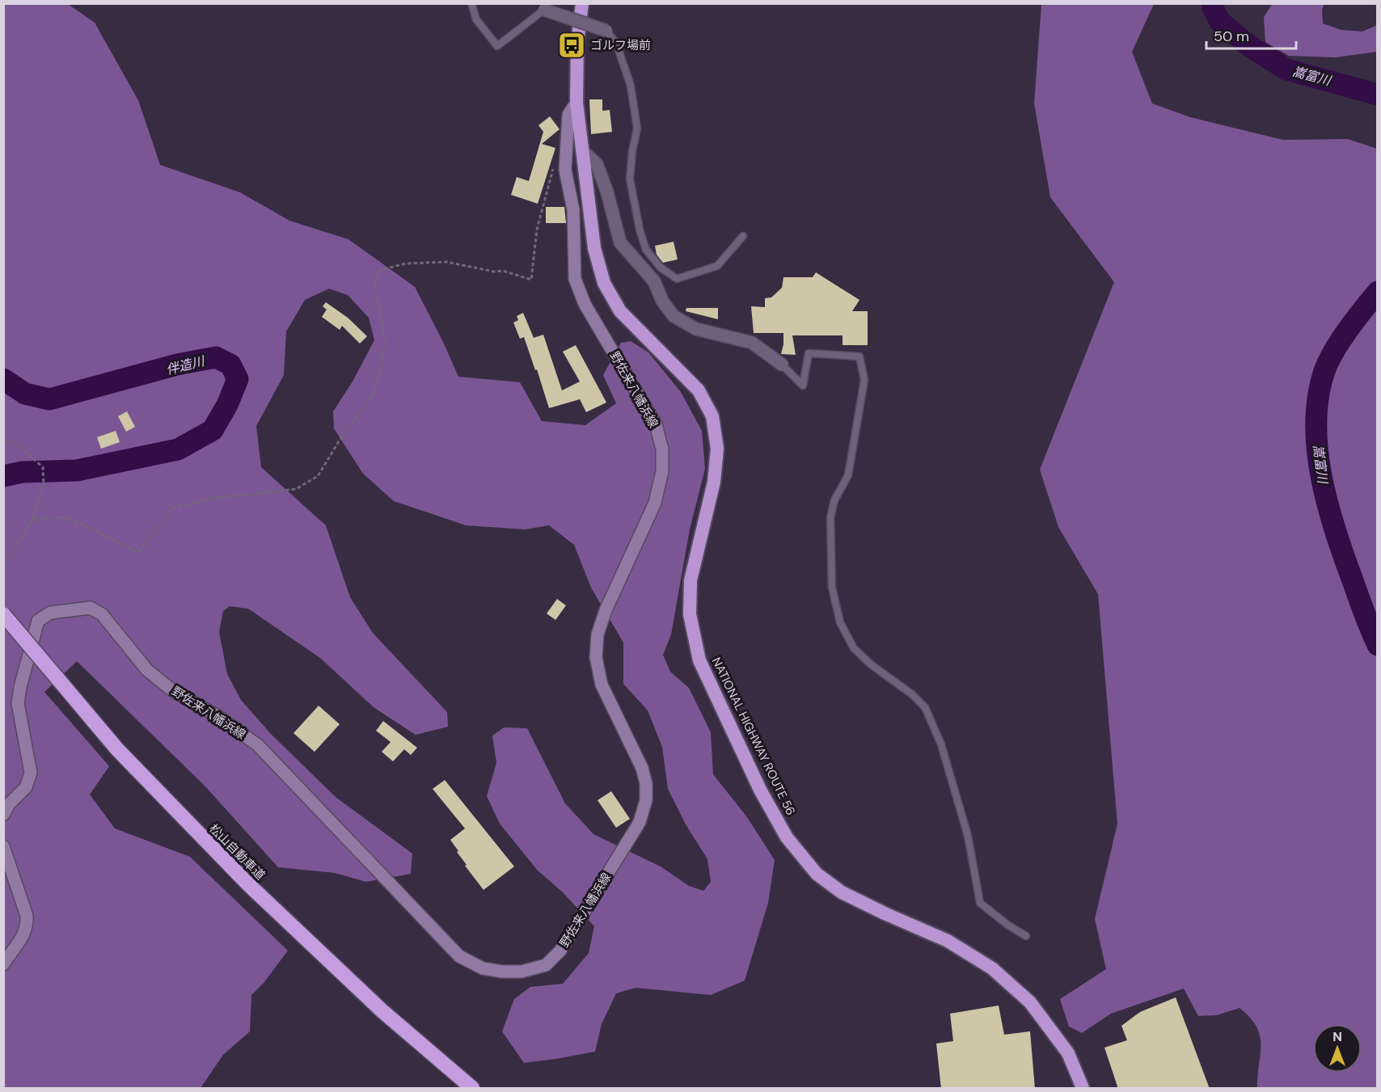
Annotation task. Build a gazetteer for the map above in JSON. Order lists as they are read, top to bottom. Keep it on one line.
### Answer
{"streets":{"highway":["NATIONAL HIGHWAY ROUTE 56","松山自動車道"],"main road":["野佐来八幡浜線"]},"crossings":[["野佐来八幡浜線","NATIONAL HIGHWAY ROUTE 56"]],"water":["嵩富川","伴造川"],"places":{"bus stop":["ゴルフ場前"]},"scale_bar":"50 m","north":"top"}
